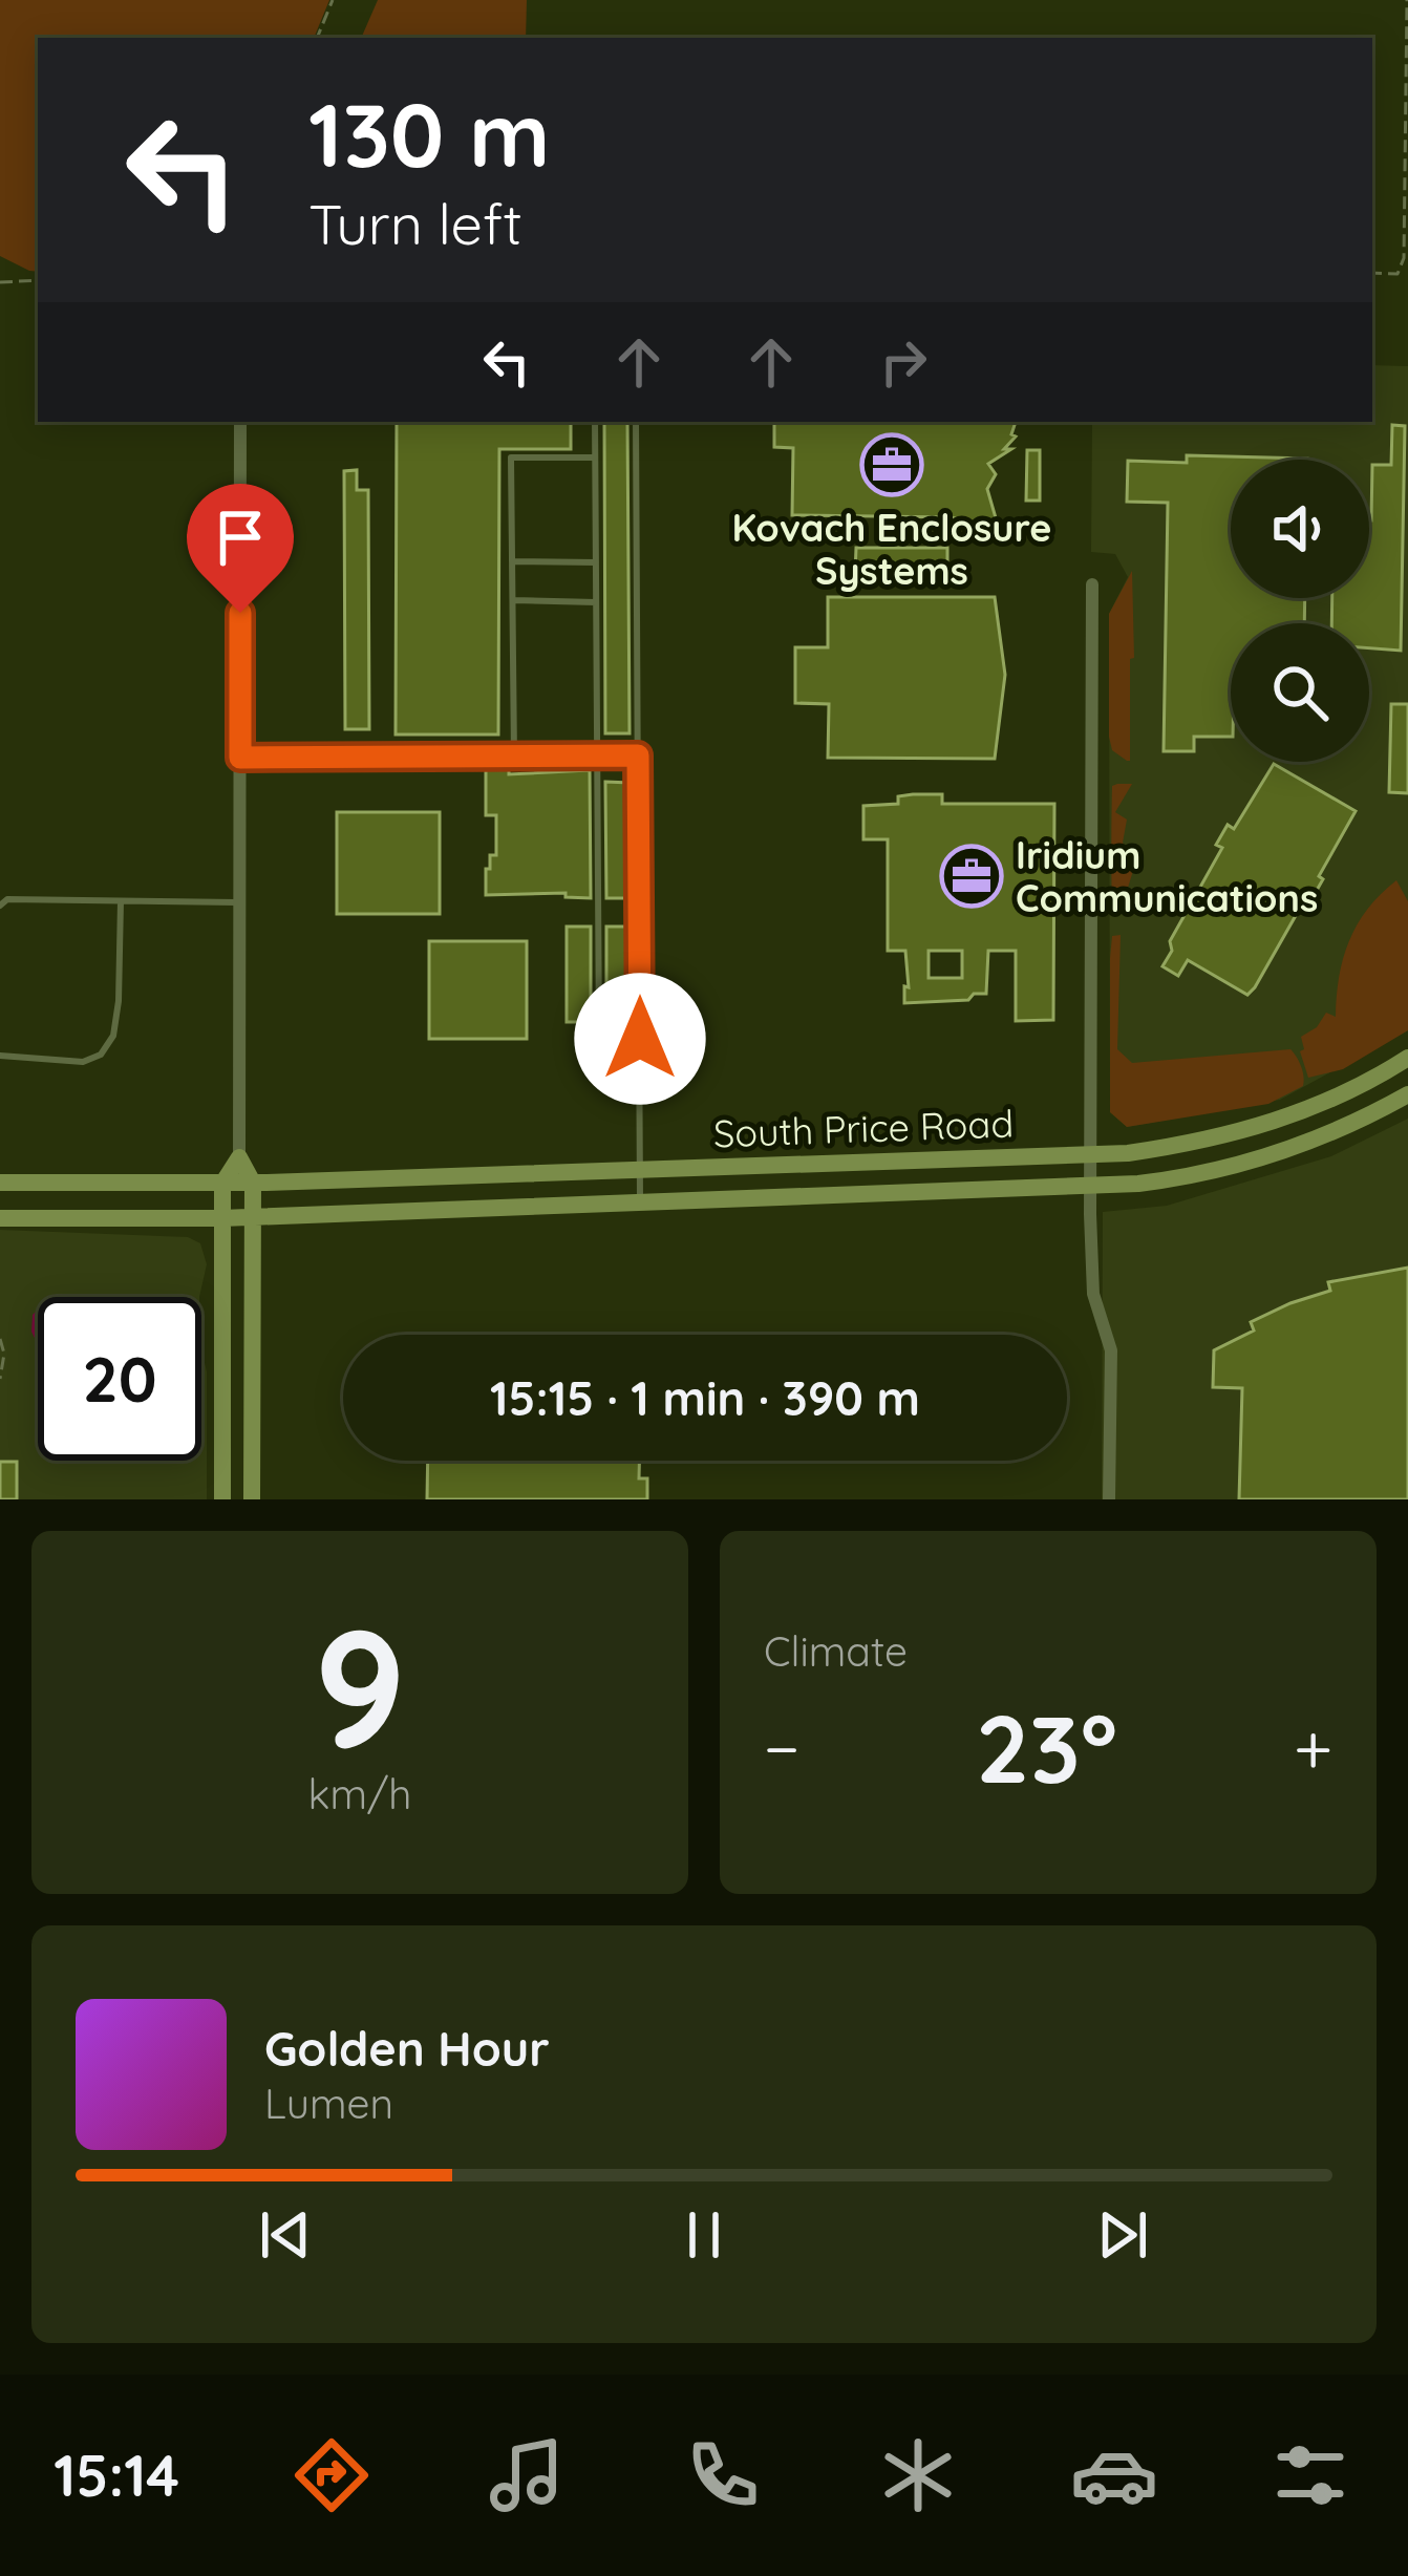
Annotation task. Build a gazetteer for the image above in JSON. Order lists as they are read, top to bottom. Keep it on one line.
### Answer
{"streets":{"main road":["South Price Road"]},"places":{"office":["Kovach Enclosure Systems","Iridium Communications"]},"page":{"turn":["130 m","Turn left"],"limit":"20","trip":"15:15 · 1 min · 390 m","tile":[["9","km/h"],"Climate"],"heat":["−","23°","+"],"song":["Golden Hour","Lumen"],"tabs":"15:14"}}
